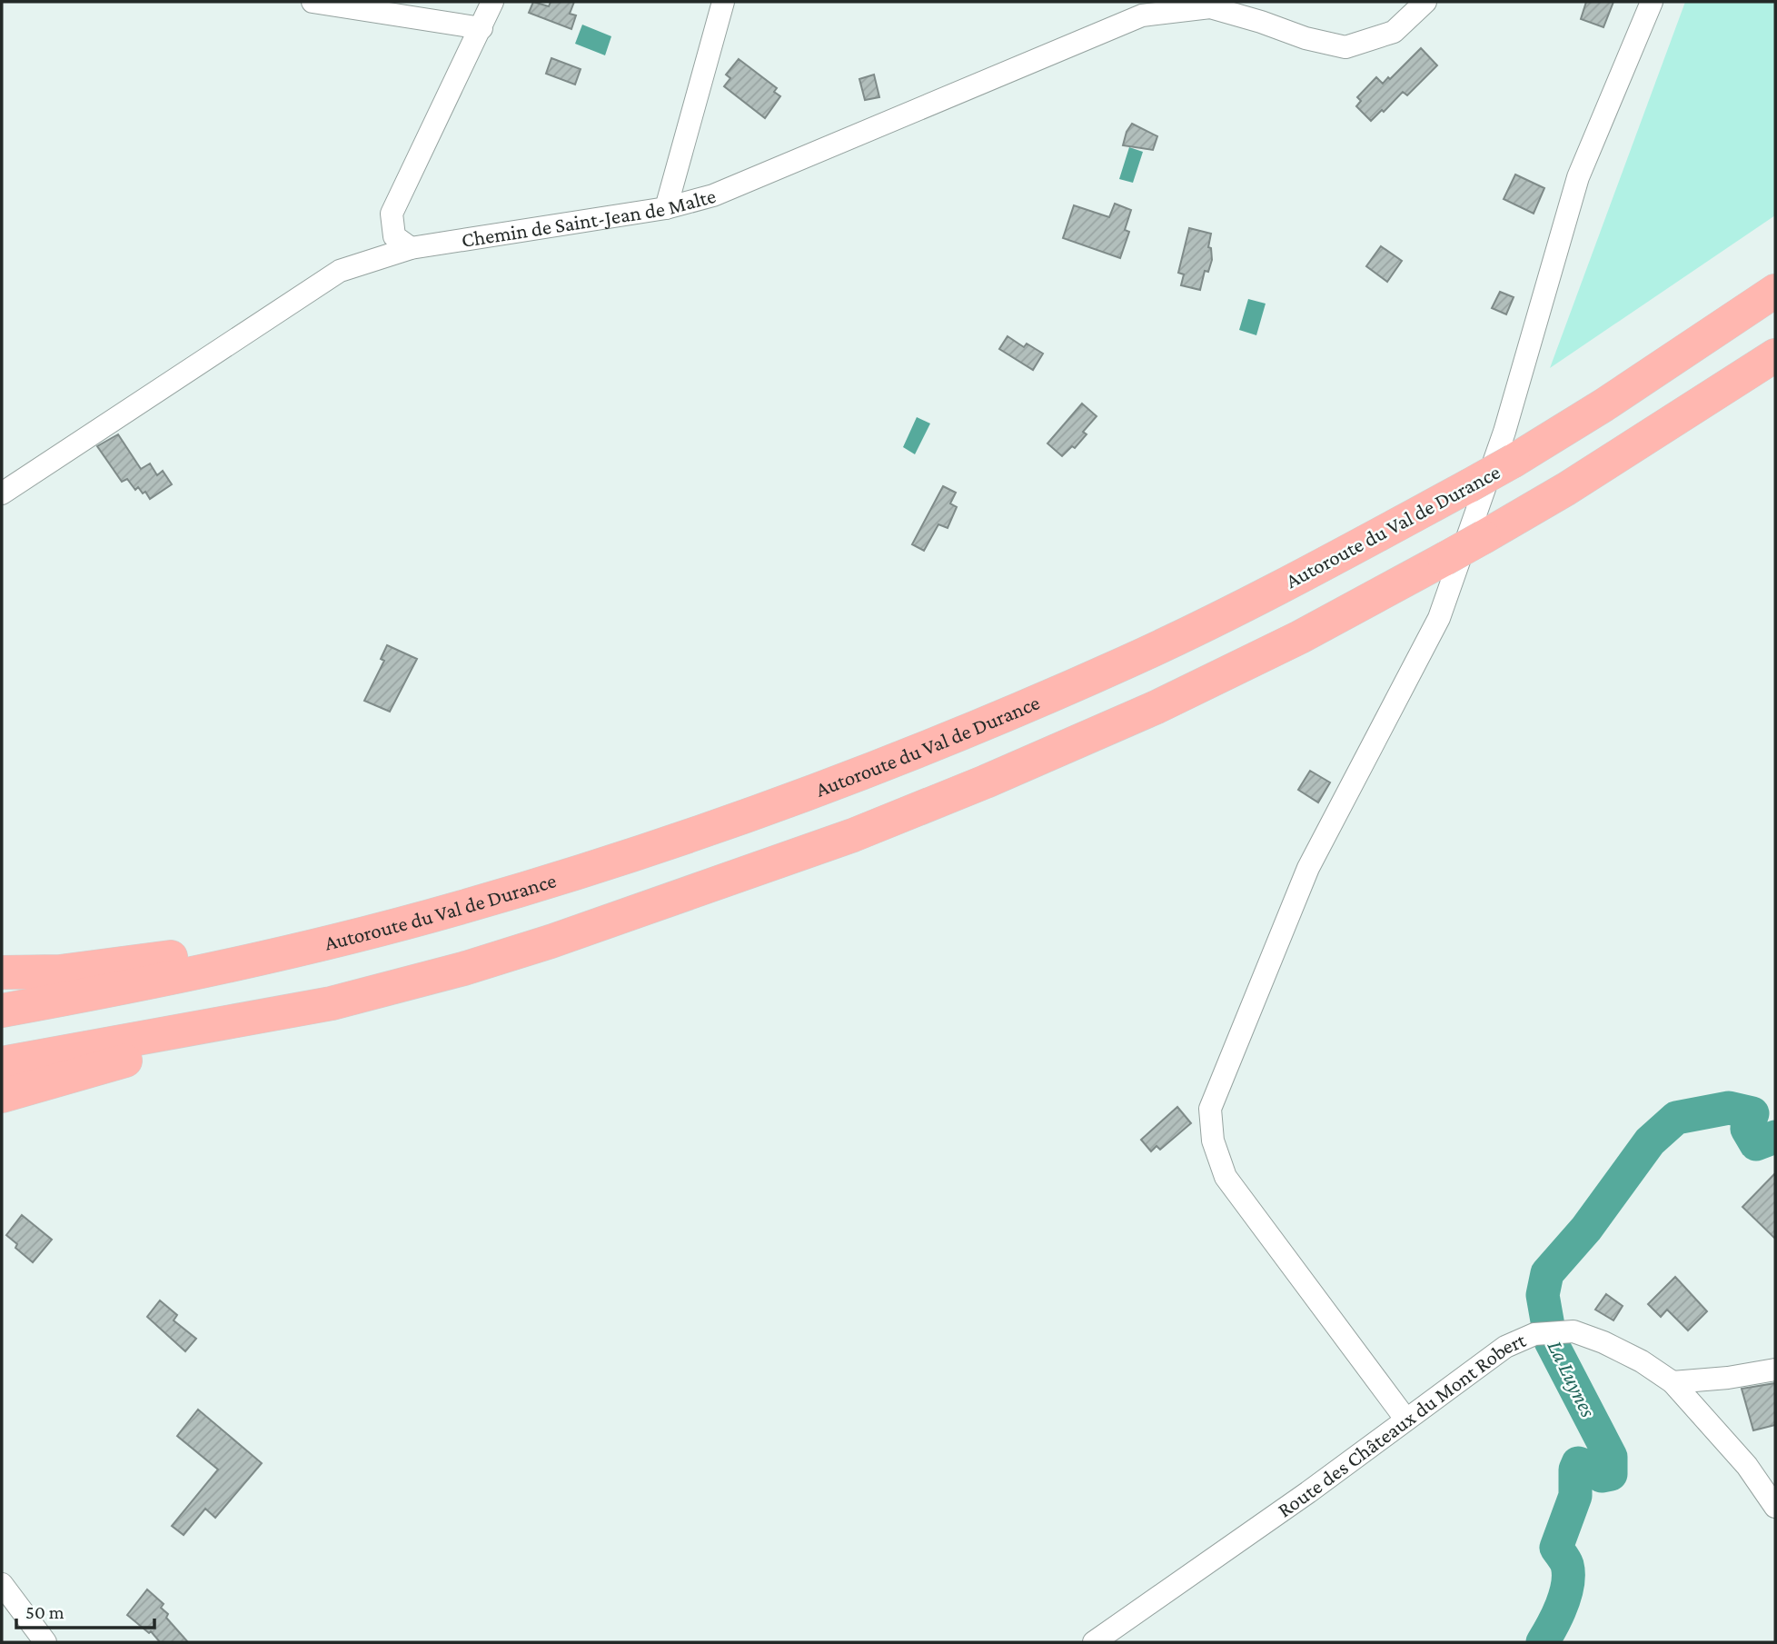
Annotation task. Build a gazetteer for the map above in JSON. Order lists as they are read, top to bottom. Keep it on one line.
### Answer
{"streets":{"highway":["Autoroute du Val de Durance"],"street":["Chemin de Saint-Jean de Malte","Route des Châteaux du Mont Robert"]},"water":["La Luynes"],"scale_bar":"50 m"}
